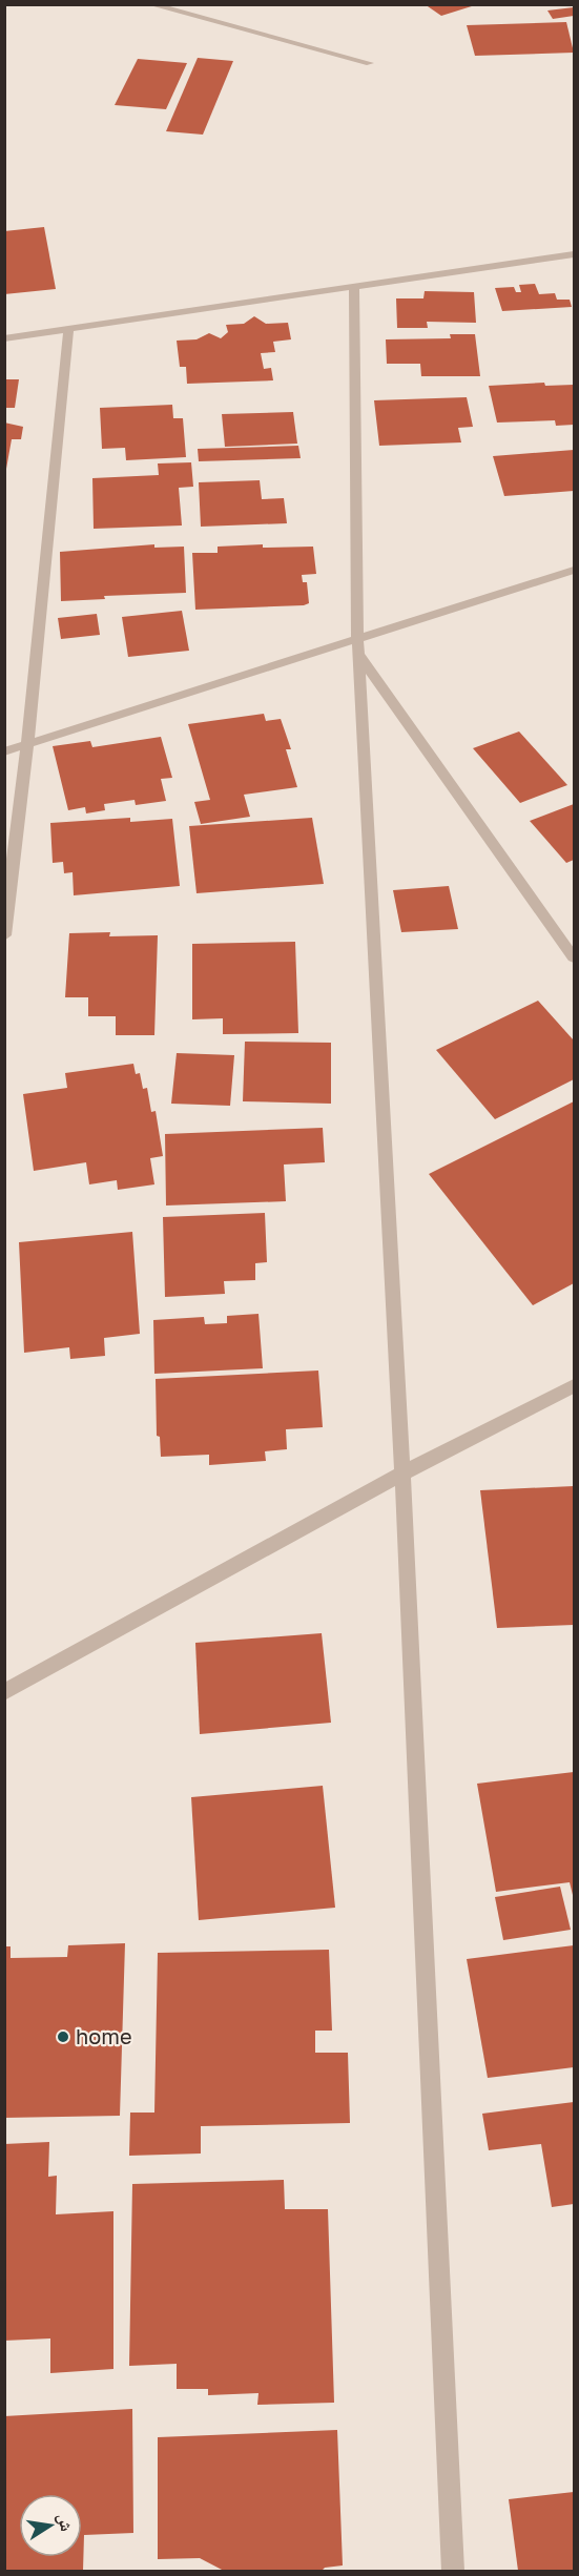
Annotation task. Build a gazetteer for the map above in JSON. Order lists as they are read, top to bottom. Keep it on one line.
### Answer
{"places":["home"],"north":"right"}
